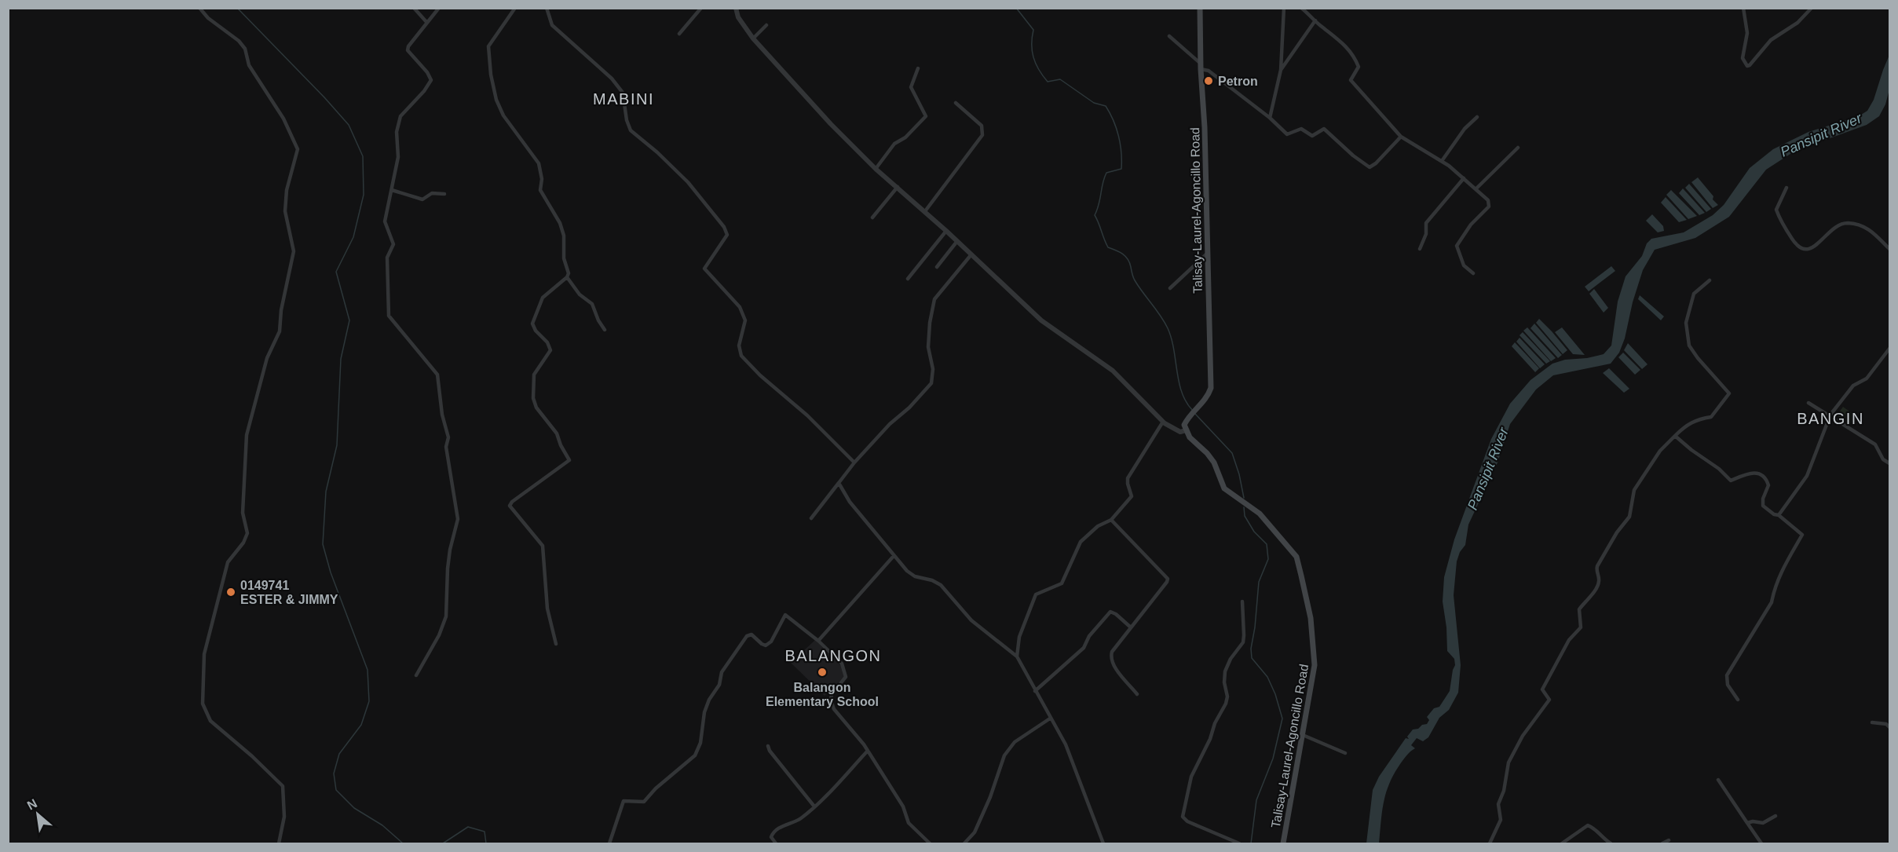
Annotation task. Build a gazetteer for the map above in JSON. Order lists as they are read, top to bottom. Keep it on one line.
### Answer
{"streets":{"main road":["Talisay-Laurel-Agoncillo Road"]},"districts":["MABINI","BANGIN","BALANGON"],"water":["Pansipit River"],"places":["Petron","0149741 ESTER & JIMMY","Balangon Elementary School"],"north":"top left"}
